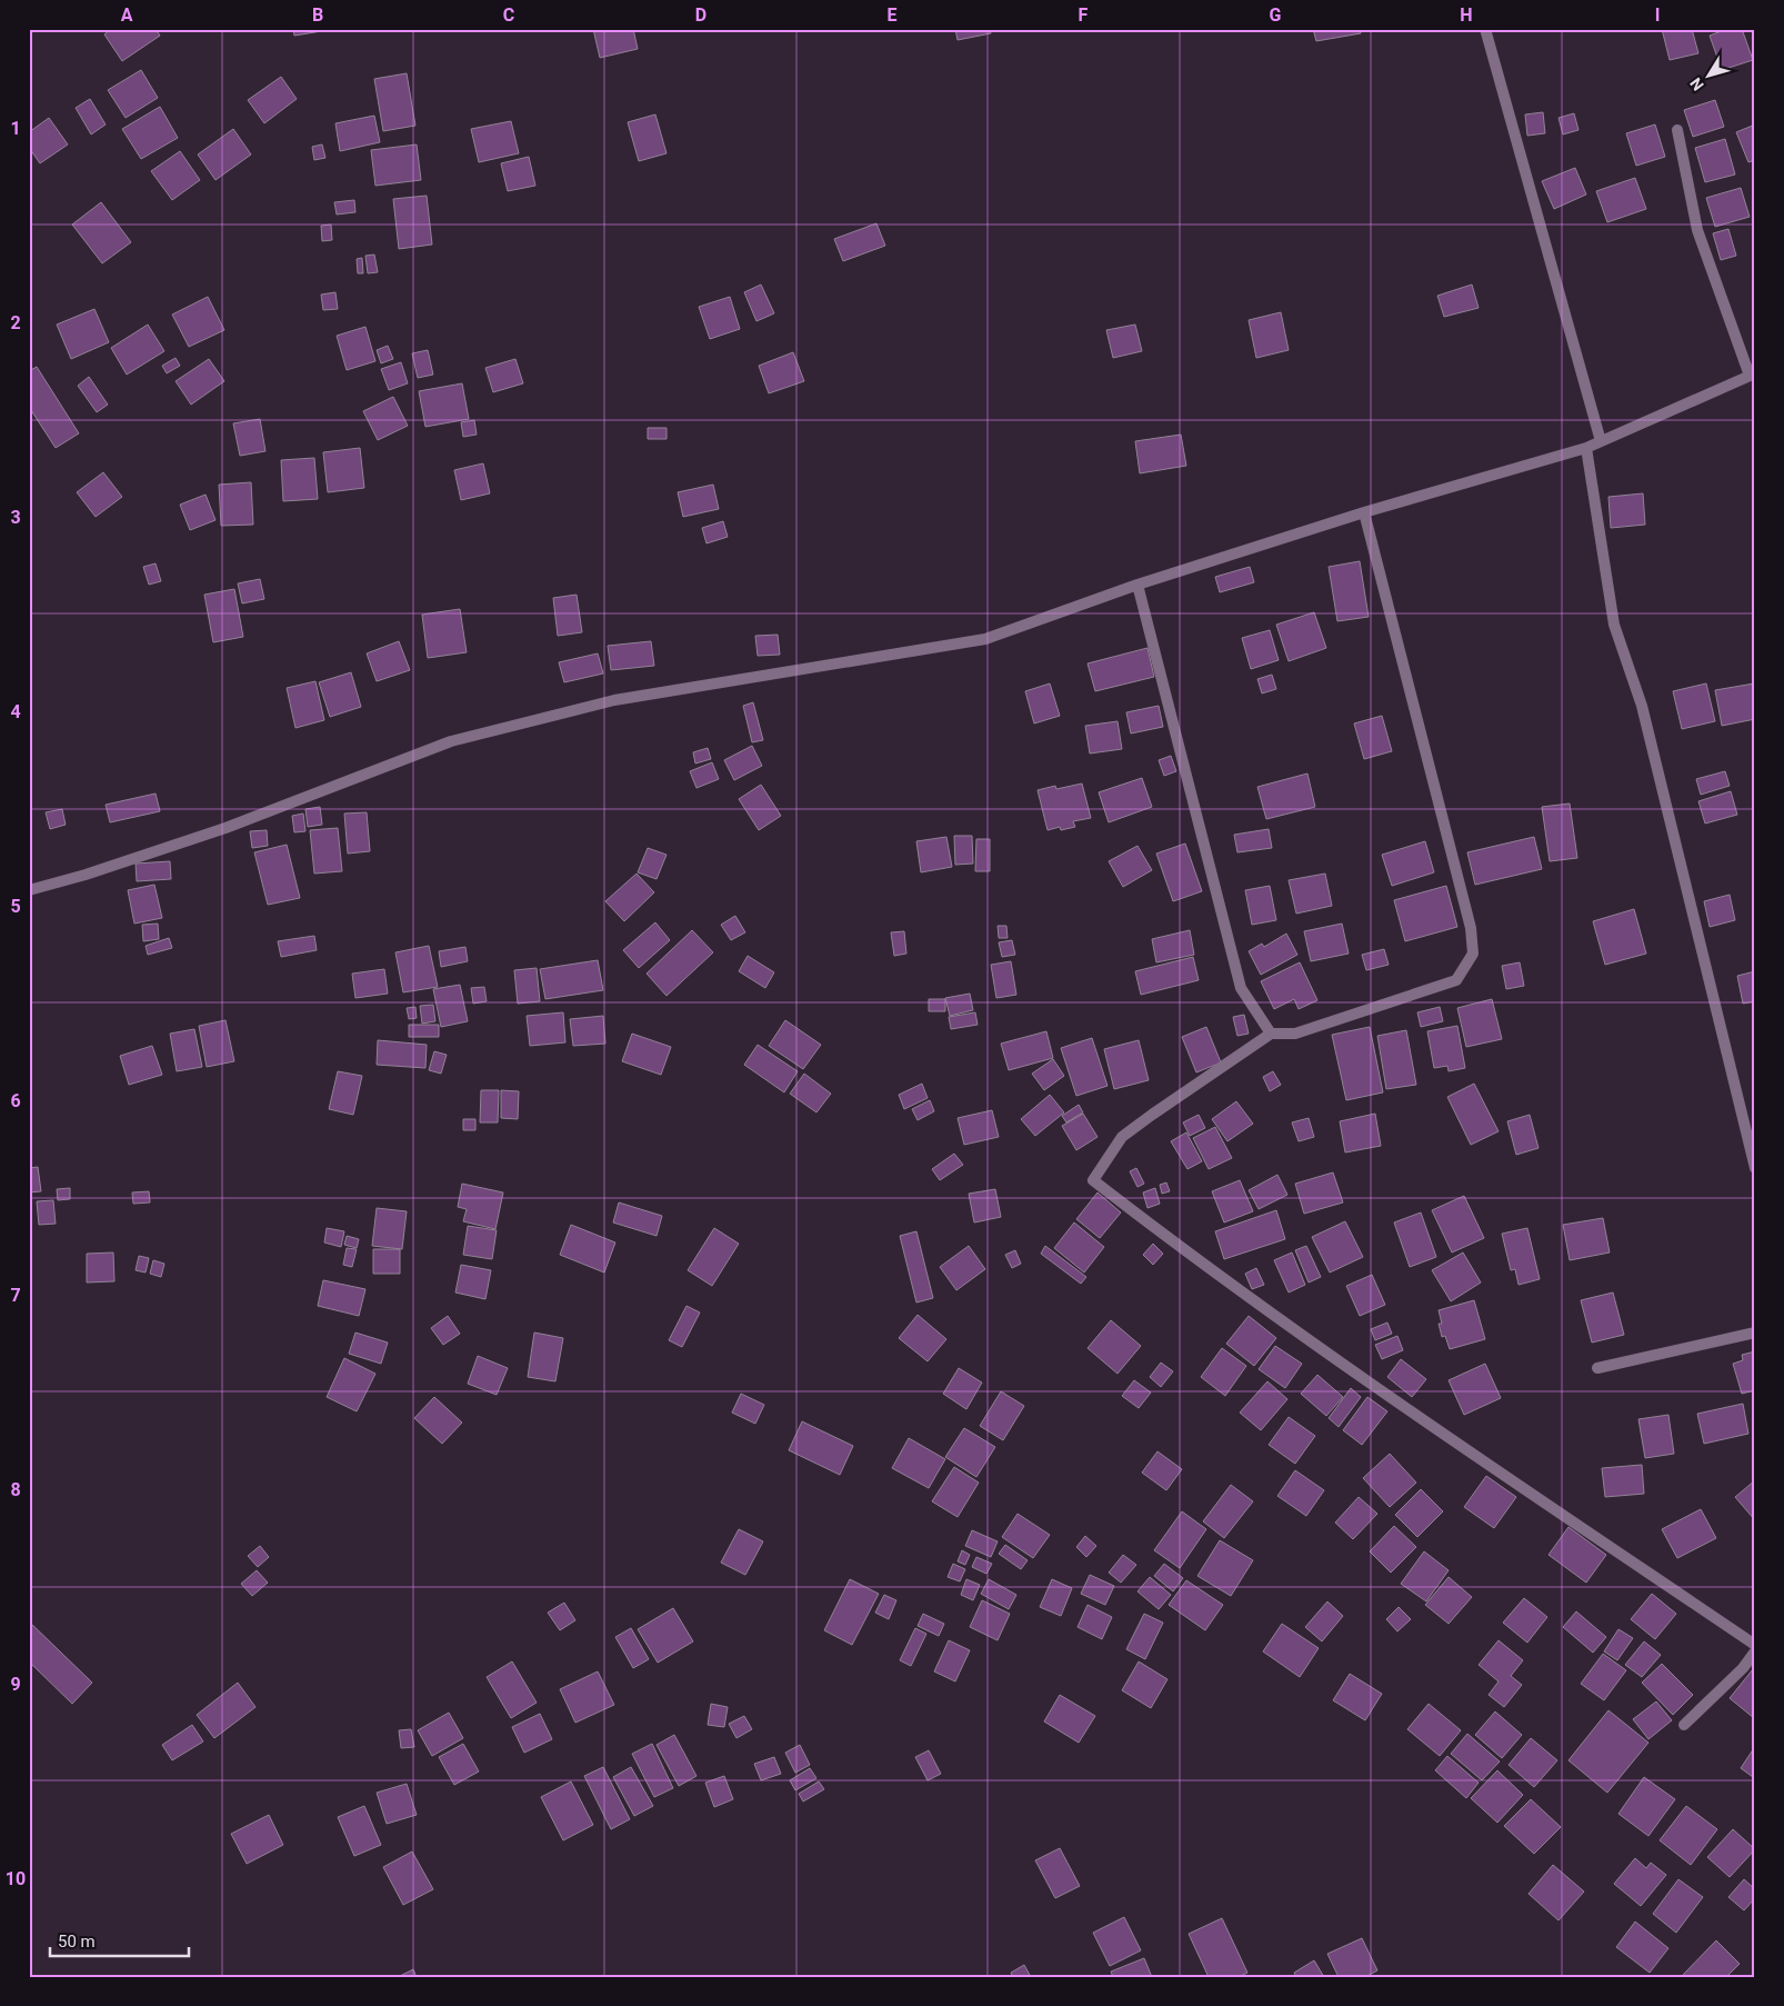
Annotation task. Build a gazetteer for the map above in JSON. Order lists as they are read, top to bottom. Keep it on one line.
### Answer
{"scale_bar":"50 m","north":"bottom left","grid":{"columns":["A","B","C","D","E","F","G","H","I"],"rows":["1","2","3","4","5","6","7","8","9","10"]}}
